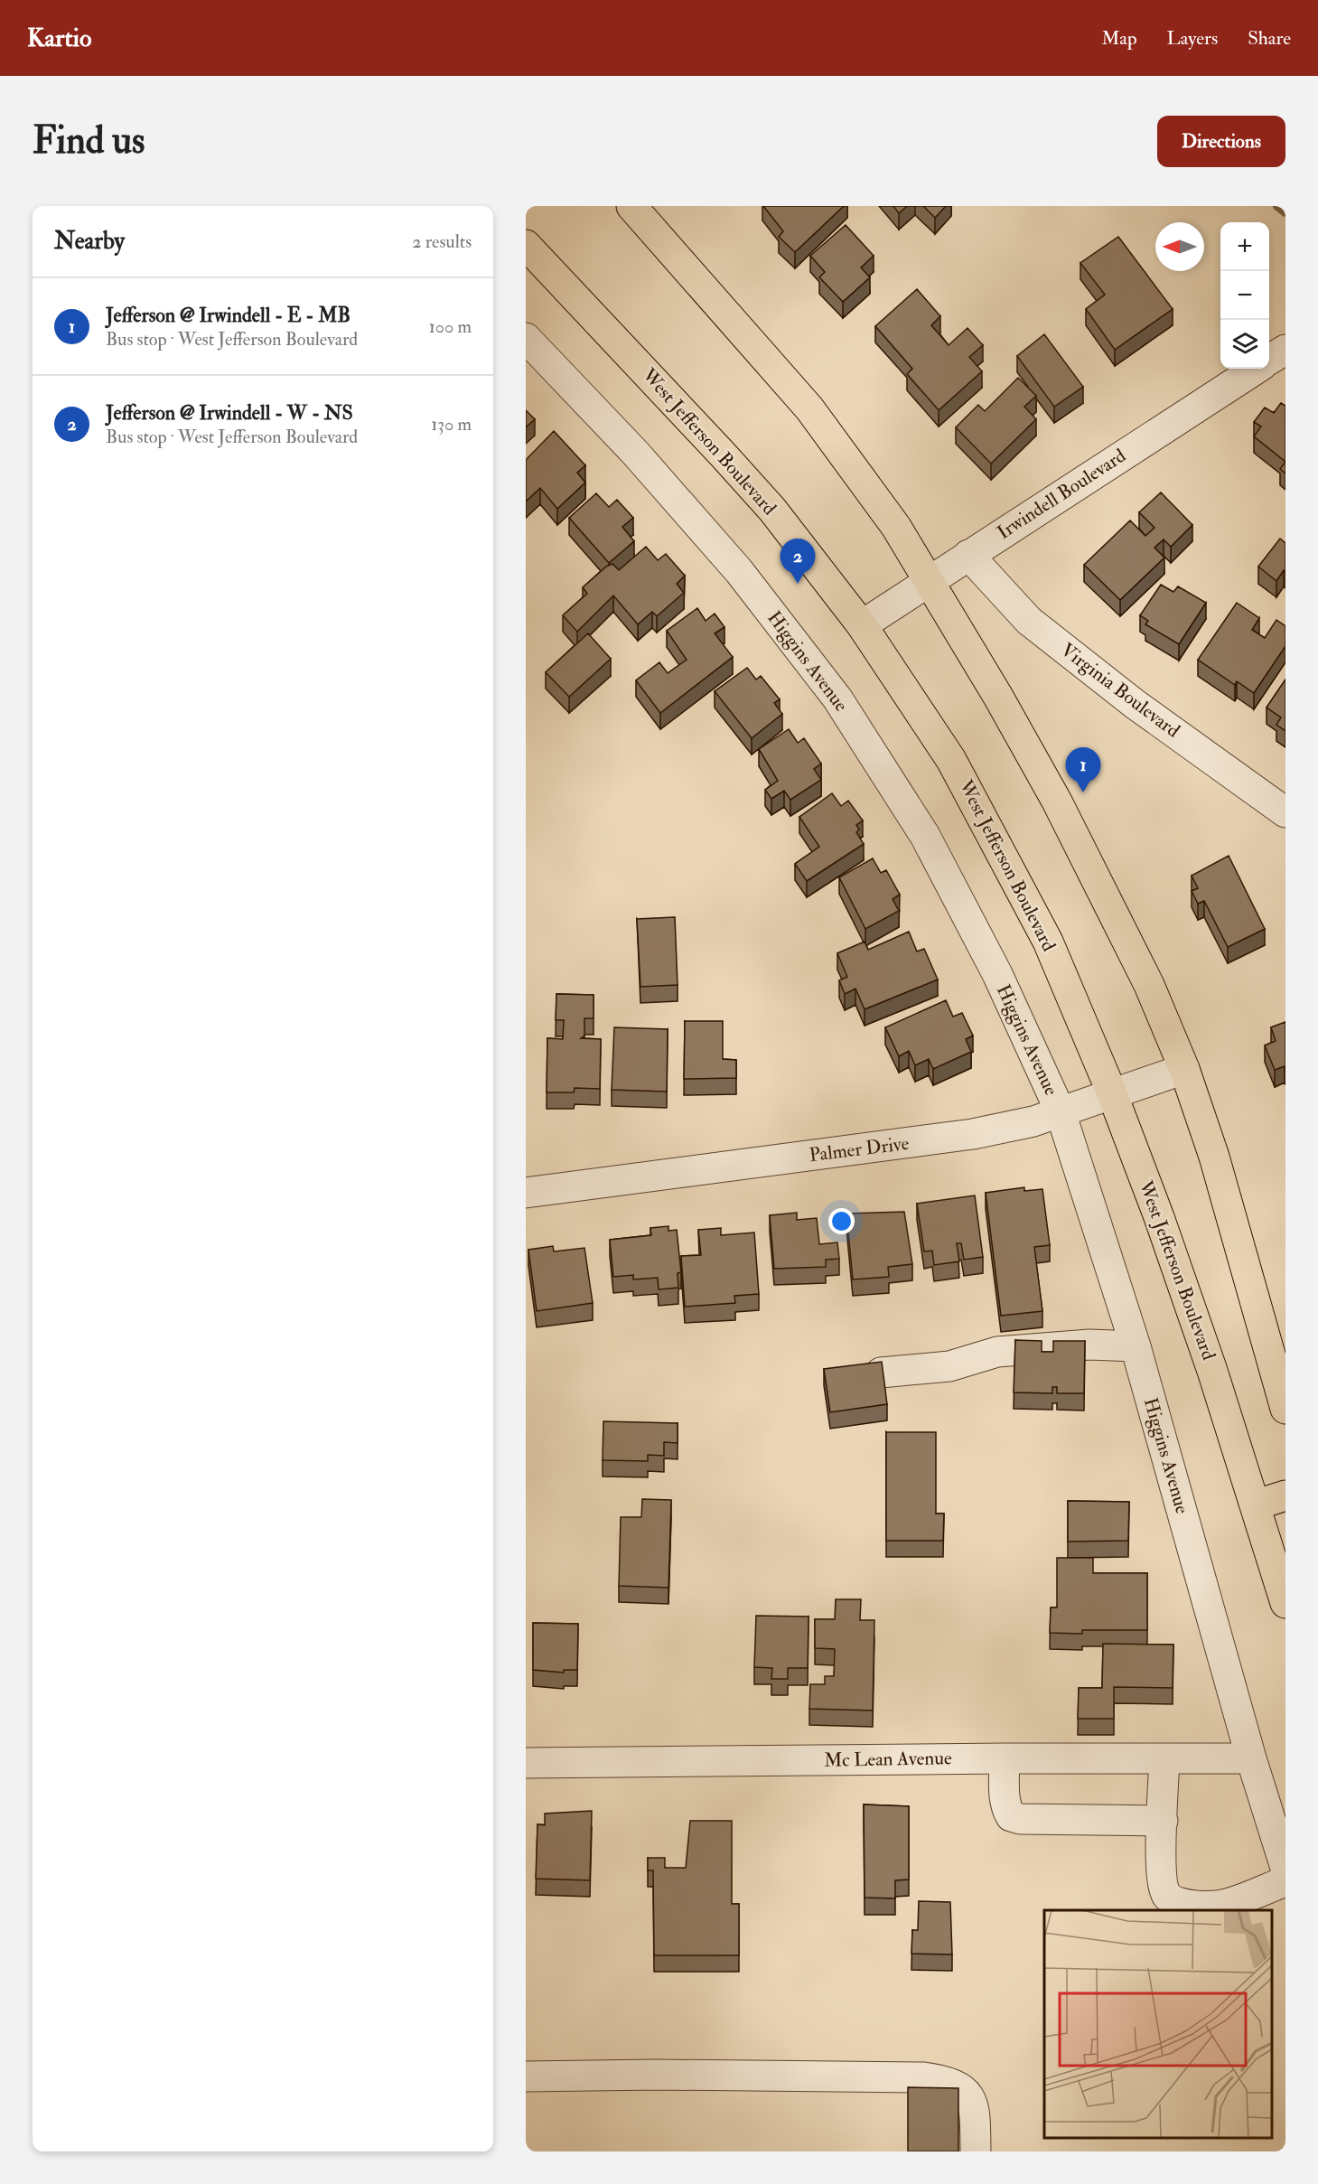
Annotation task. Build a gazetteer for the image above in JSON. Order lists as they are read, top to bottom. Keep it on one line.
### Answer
{"streets":{"main road":["West Jefferson Boulevard"],"street":["Irwindell Boulevard","Higgins Avenue","Virginia Boulevard","Palmer Drive","Mc Lean Avenue"]},"crossings":[["West Jefferson Boulevard","Irwindell Boulevard"],["West Jefferson Boulevard","Palmer Drive"],["Irwindell Boulevard","Virginia Boulevard"],["Higgins Avenue","Palmer Drive"],["Higgins Avenue","Mc Lean Avenue"]],"north":"left","page":{"header":"Kartio","nav":["Map","Layers","Share"],"buttons":"Directions","title":"Find us","heading":["Nearby","2 results"],"map_buttons":["+","−"],"list":[{"mark":"1","name":"Jefferson @ Irwindell - E - MB","note":"Bus stop · West Jefferson Boulevard","value":"100 m"},{"mark":"2","name":"Jefferson @ Irwindell - W - NS","note":"Bus stop · West Jefferson Boulevard","value":"130 m"}],"pins":["2","1"]}}
